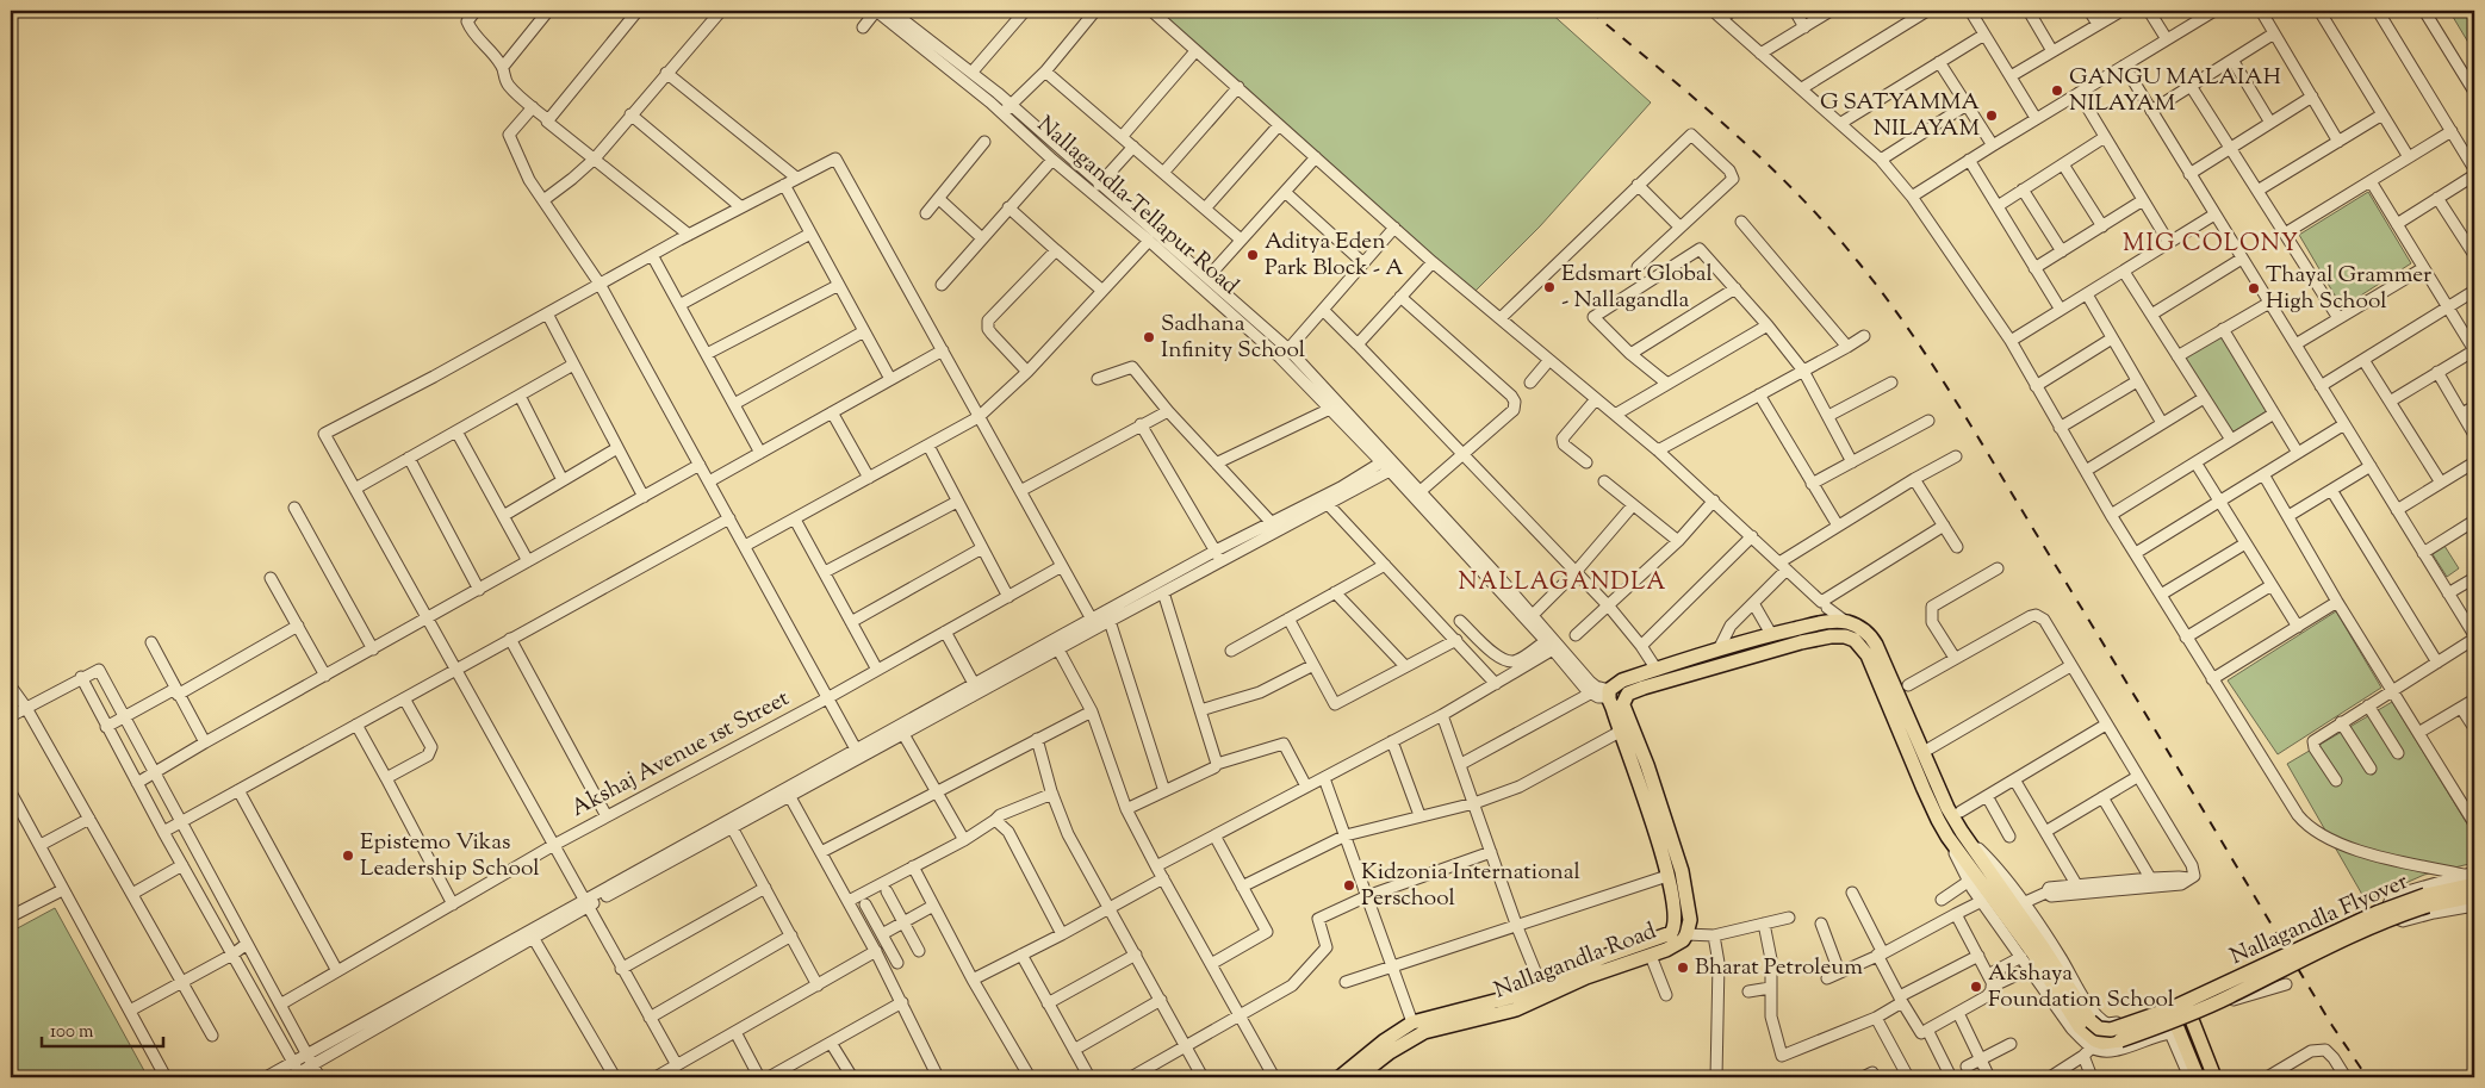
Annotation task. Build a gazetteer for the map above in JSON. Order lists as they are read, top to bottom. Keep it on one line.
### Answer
{"streets":{"main road":["Nallagandla Flyover","Nallagandla Road"],"street":["Nallagandla-Tellapur Road","Akshaj Avenue 1st Street"]},"crossings":[["Nallagandla-Tellapur Road","Nallagandla Road"]],"districts":["MIG COLONY","NALLAGANDLA"],"places":["GANGU MALAIAH NILAYAM","G SATYAMMA NILAYAM","Aditya Eden Park Block - A","Edsmart Global - Nallagandla","Thayal Grammer High School","Sadhana Infinity School","Epistemo Vikas Leadership School","Kidzonia International Perschool","Bharat Petroleum","Akshaya Foundation School"],"scale_bar":"100 m"}
